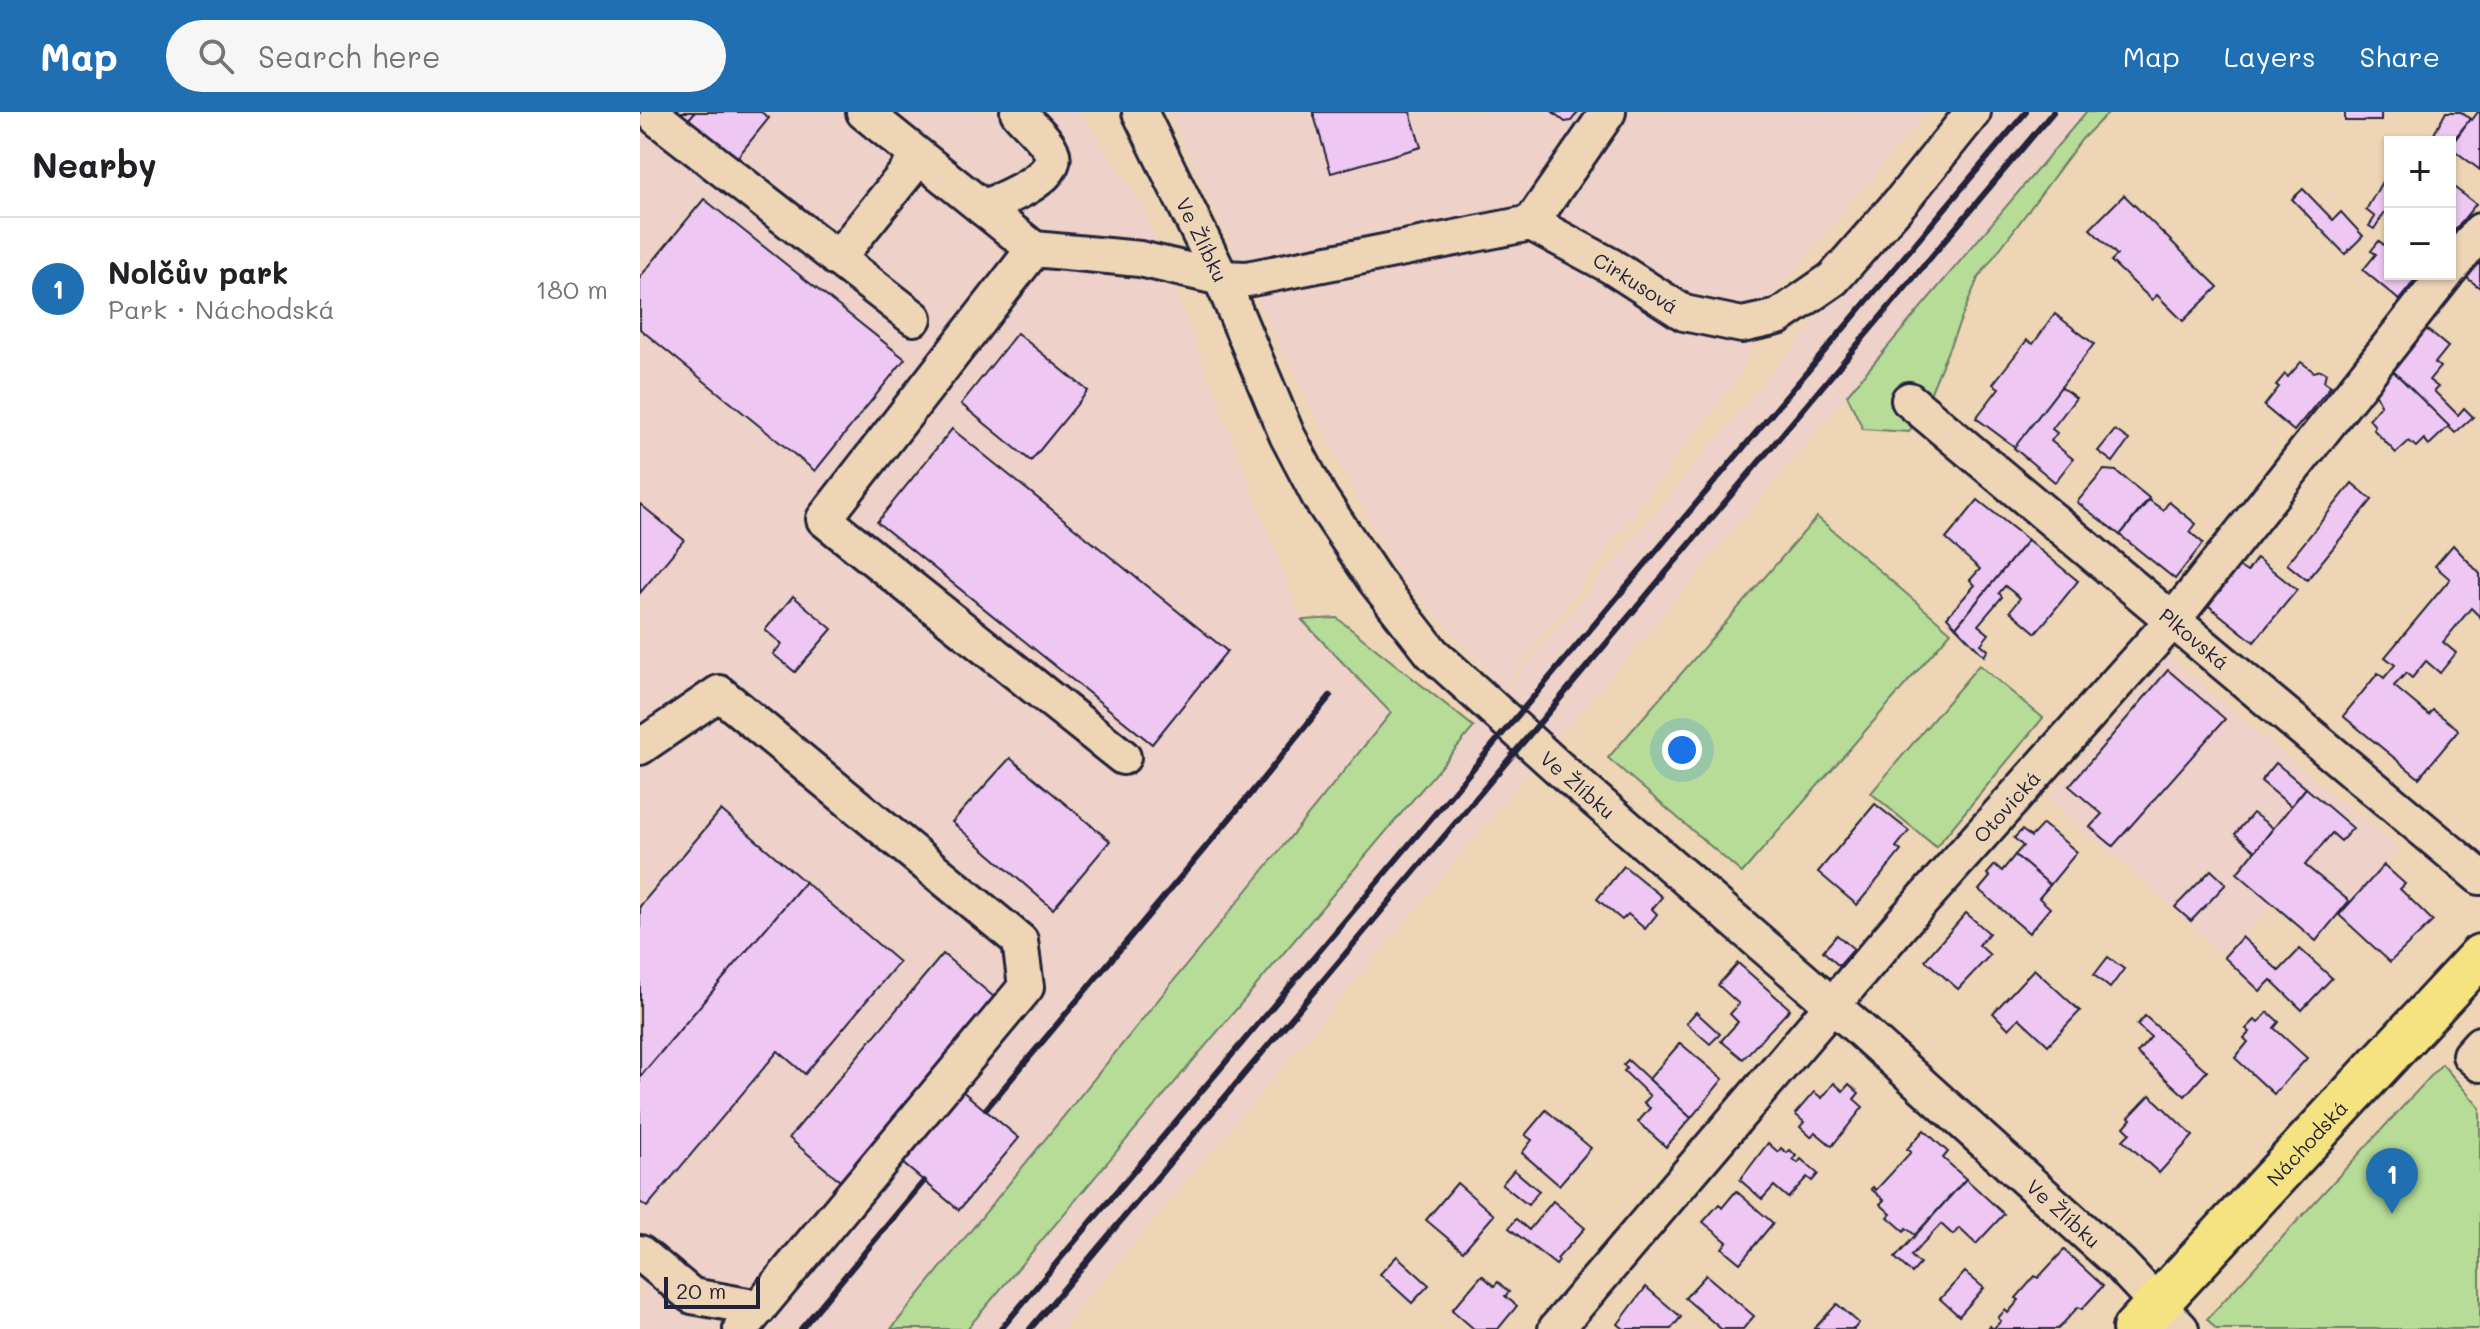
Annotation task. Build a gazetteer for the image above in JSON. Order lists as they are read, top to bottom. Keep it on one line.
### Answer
{"streets":{"main road":["Náchodská"],"street":["Ve Žlíbku","Cirkusová","Plkovská","Otovická"]},"crossings":[["Ve Žlíbku","Otovická"],["Ve Žlíbku","Náchodská"],["Plkovská","Otovická"]],"scale_bar":"20 m","page":{"header":"Map","search":"Search here","nav":["Map","Layers","Share"],"heading":"Nearby","map_buttons":["+","−"],"list":[{"mark":"1","name":"Nolčův park","note":"Park · Náchodská","value":"180 m"}],"pins":"1","scale":"20 m"}}
